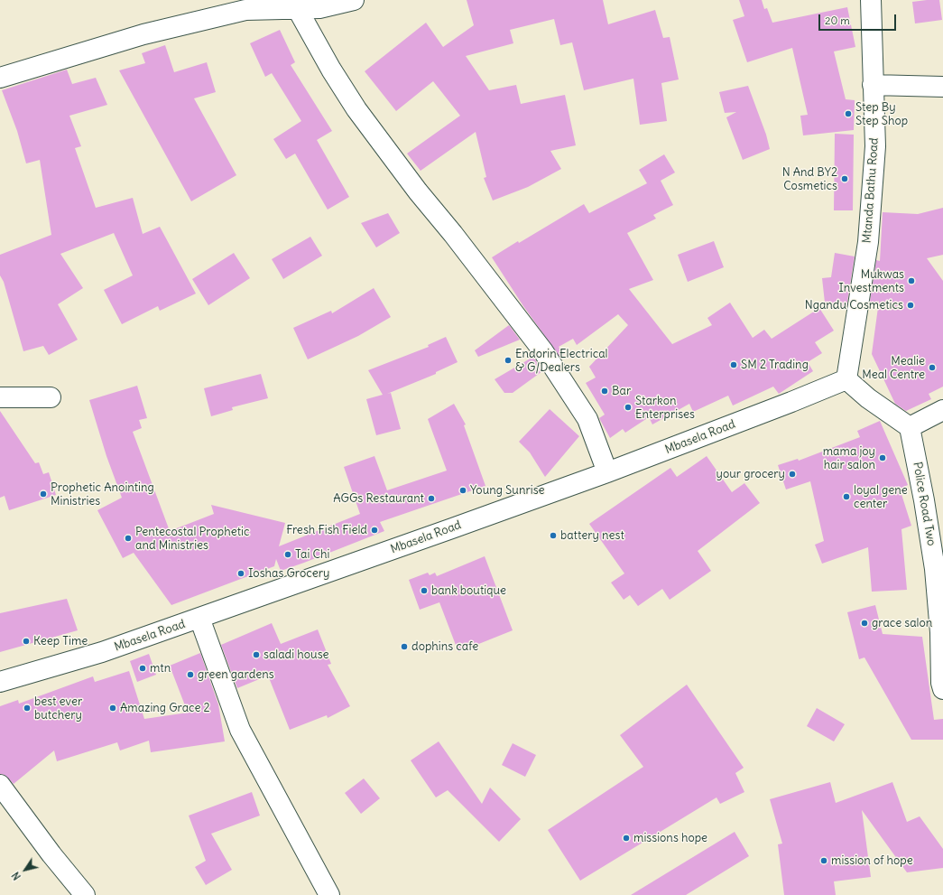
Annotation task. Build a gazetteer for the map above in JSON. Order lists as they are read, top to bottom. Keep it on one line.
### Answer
{"streets":{"street":["Mtanda Bathu Road","Mbasela Road","Police Road Two"]},"crossings":[["Mtanda Bathu Road","Mbasela Road"]],"places":["Step By Step Shop","N And BY2 Cosmetics","Mukwas Investments","Ngandu Cosmetics","Endorin Electrical & G/Dealers","SM 2 Trading","Mealie Meal Centre","Bar","Starkon Enterprises","mama joy hair salon","your grocery","Young Sunrise","Prophetic Anointing Ministries","loyal gene center","AGGs Restaurant","Fresh Fish Field","battery nest","Pentecostal Prophetic and Ministries","Tai Chi","Ioshas Grocery","bank boutique","grace salon","Keep Time","dophins cafe","saladi house","mtn","green gardens","best ever butchery","Amazing Grace 2","missions hope","mission of hope"],"scale_bar":"20 m","north":"bottom left"}
